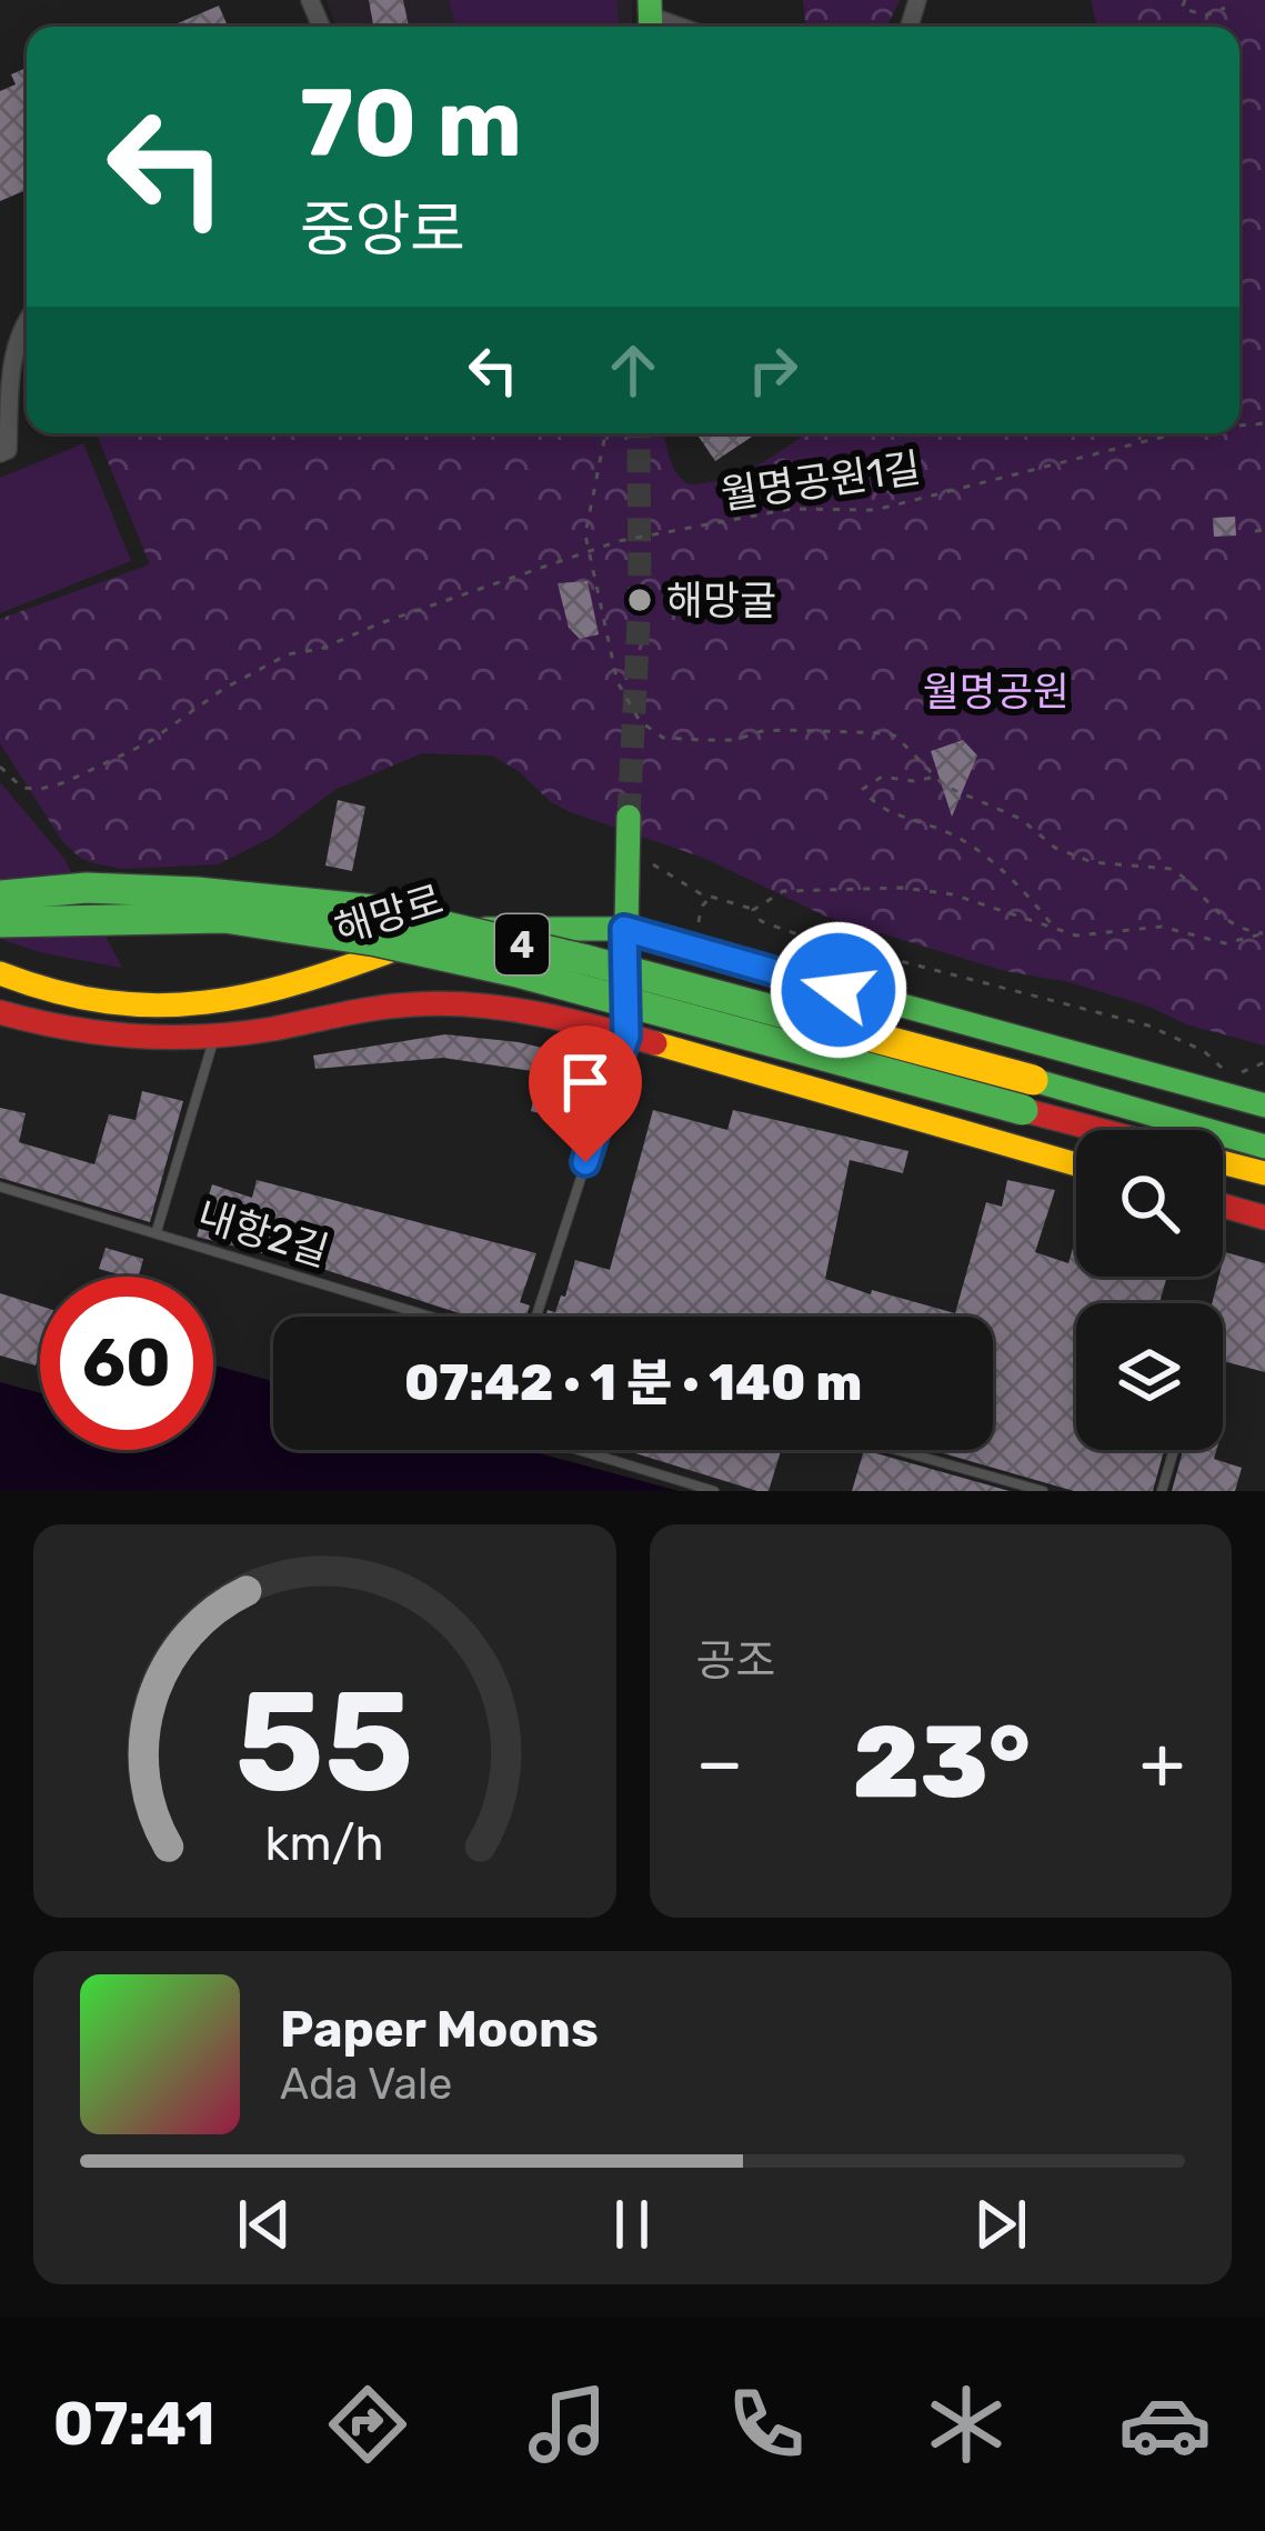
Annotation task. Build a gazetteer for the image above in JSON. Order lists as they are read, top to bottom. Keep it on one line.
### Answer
{"streets":{"main road":["해망로","4"],"lane":["내항2길"],"path":["월명공원1길"]},"parks":["월명공원"],"places":["해망굴"],"page":{"turn":["70 m","중앙로"],"limit":"60","trip":"07:42 · 1 분 · 140 m","tile":"공조","heat":["−","23°","+"],"song":["Paper Moons","Ada Vale"],"tabs":"07:41","gauge":["55","km/h"]}}
